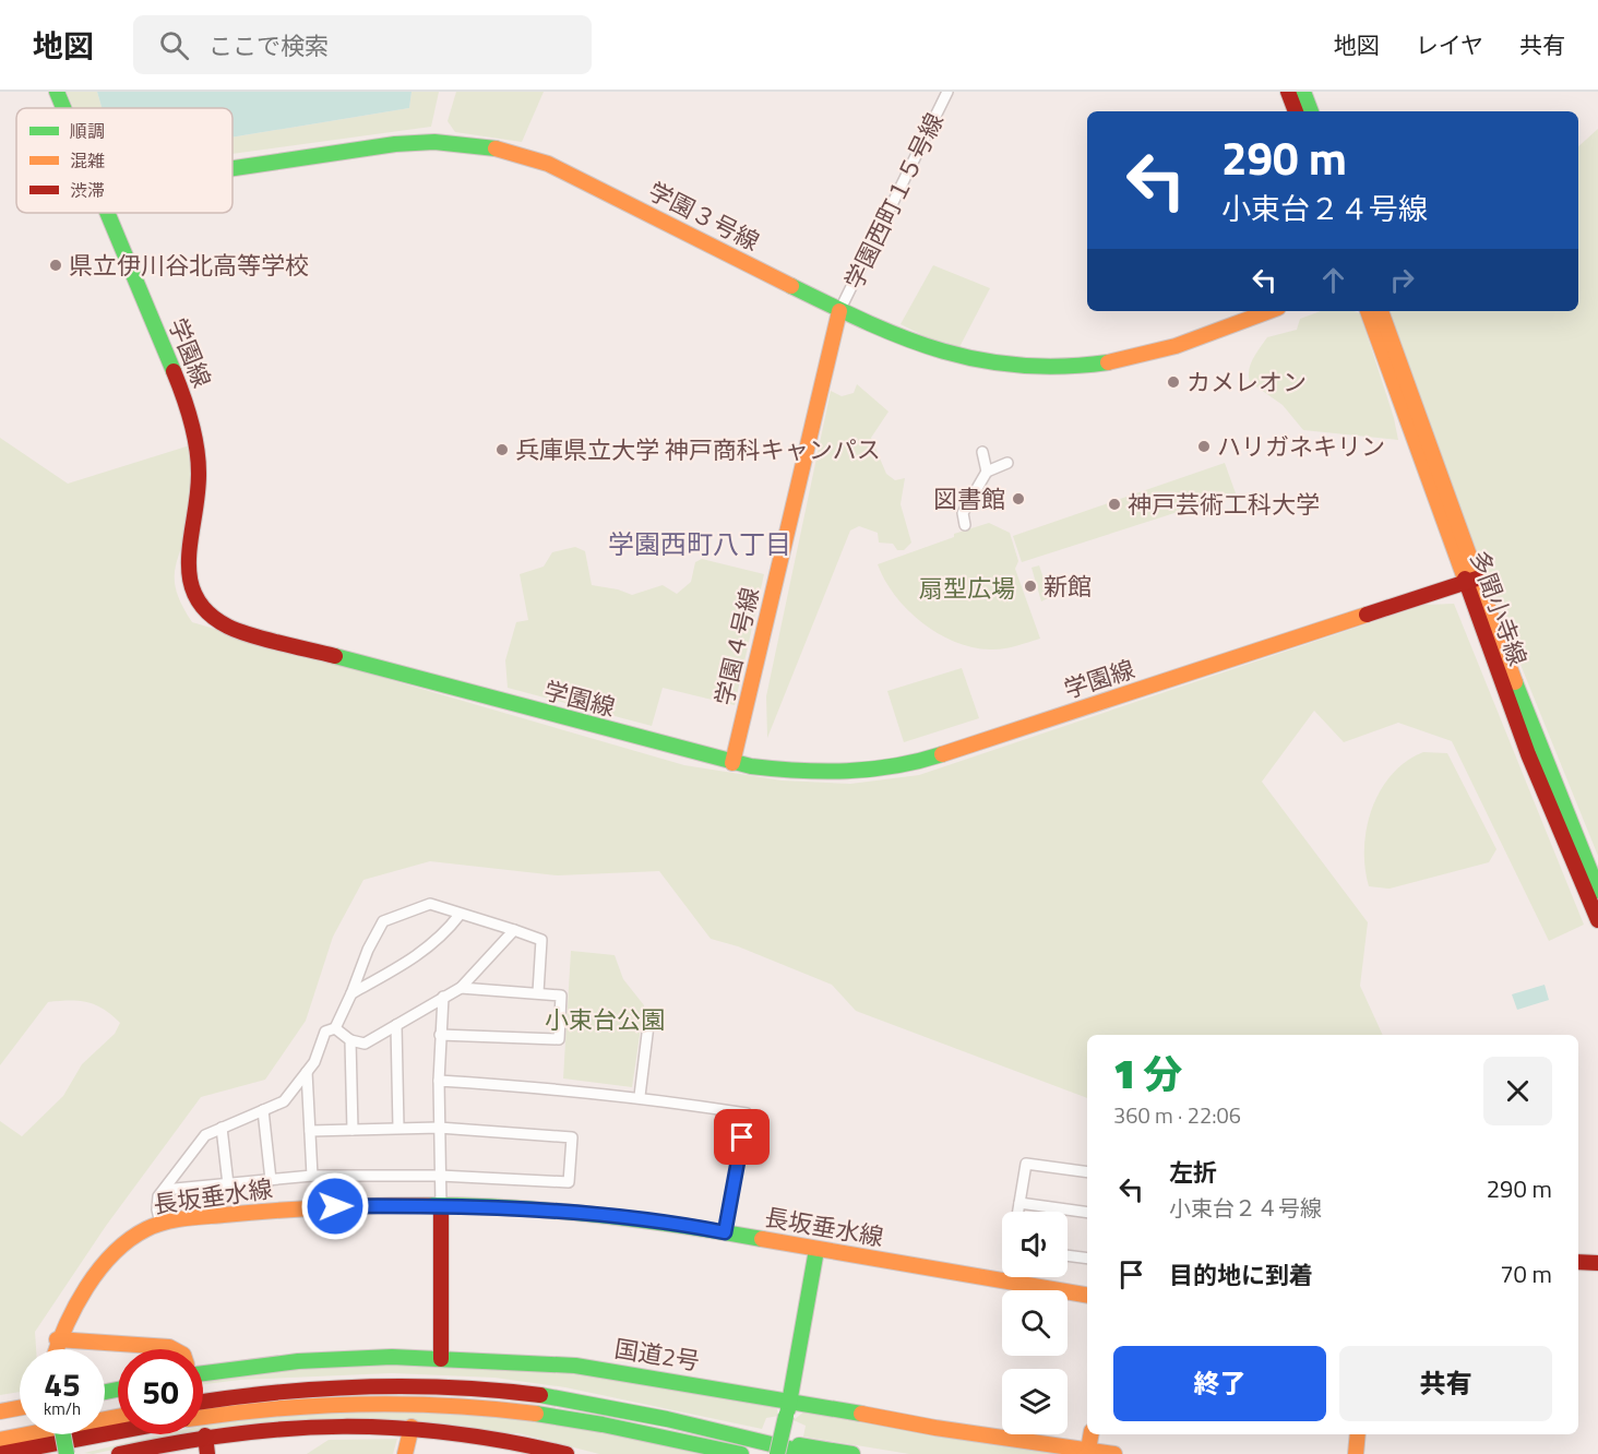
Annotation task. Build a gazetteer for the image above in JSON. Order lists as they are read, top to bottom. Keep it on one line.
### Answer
{"streets":{"main road":["学園３号線","学園線","多聞小寺線","学園４号線","長坂垂水線","国道2号"],"street":["学園西町１５号線"]},"crossings":[["学園西町１５号線","学園３号線"],["学園西町１５号線","学園４号線"],["学園３号線","学園４号線"],["学園線","多聞小寺線"],["学園線","学園４号線"]],"districts":["学園西町八丁目"],"parks":["扇型広場","小束台公園"],"places":["県立伊川谷北高等学校","カメレオン","ハリガネキリン","兵庫県立大学 神戸商科キャンパス","図書館","神戸芸術工科大学","新館"],"legend":["順調","混雑","渋滞"],"page":{"header":"地図","search":"ここで検索","nav":["地図","レイヤ","共有"],"turn":["290 m","小束台２４号線"],"heading":["1 分","360 m · 22:06"],"list":[{"name":"左折","note":"小束台２４号線","value":"290 m"},{"name":"目的地に到着","value":"70 m"}],"buttons":["終了","共有"],"speed":"45 km/h","limit":"50"}}
